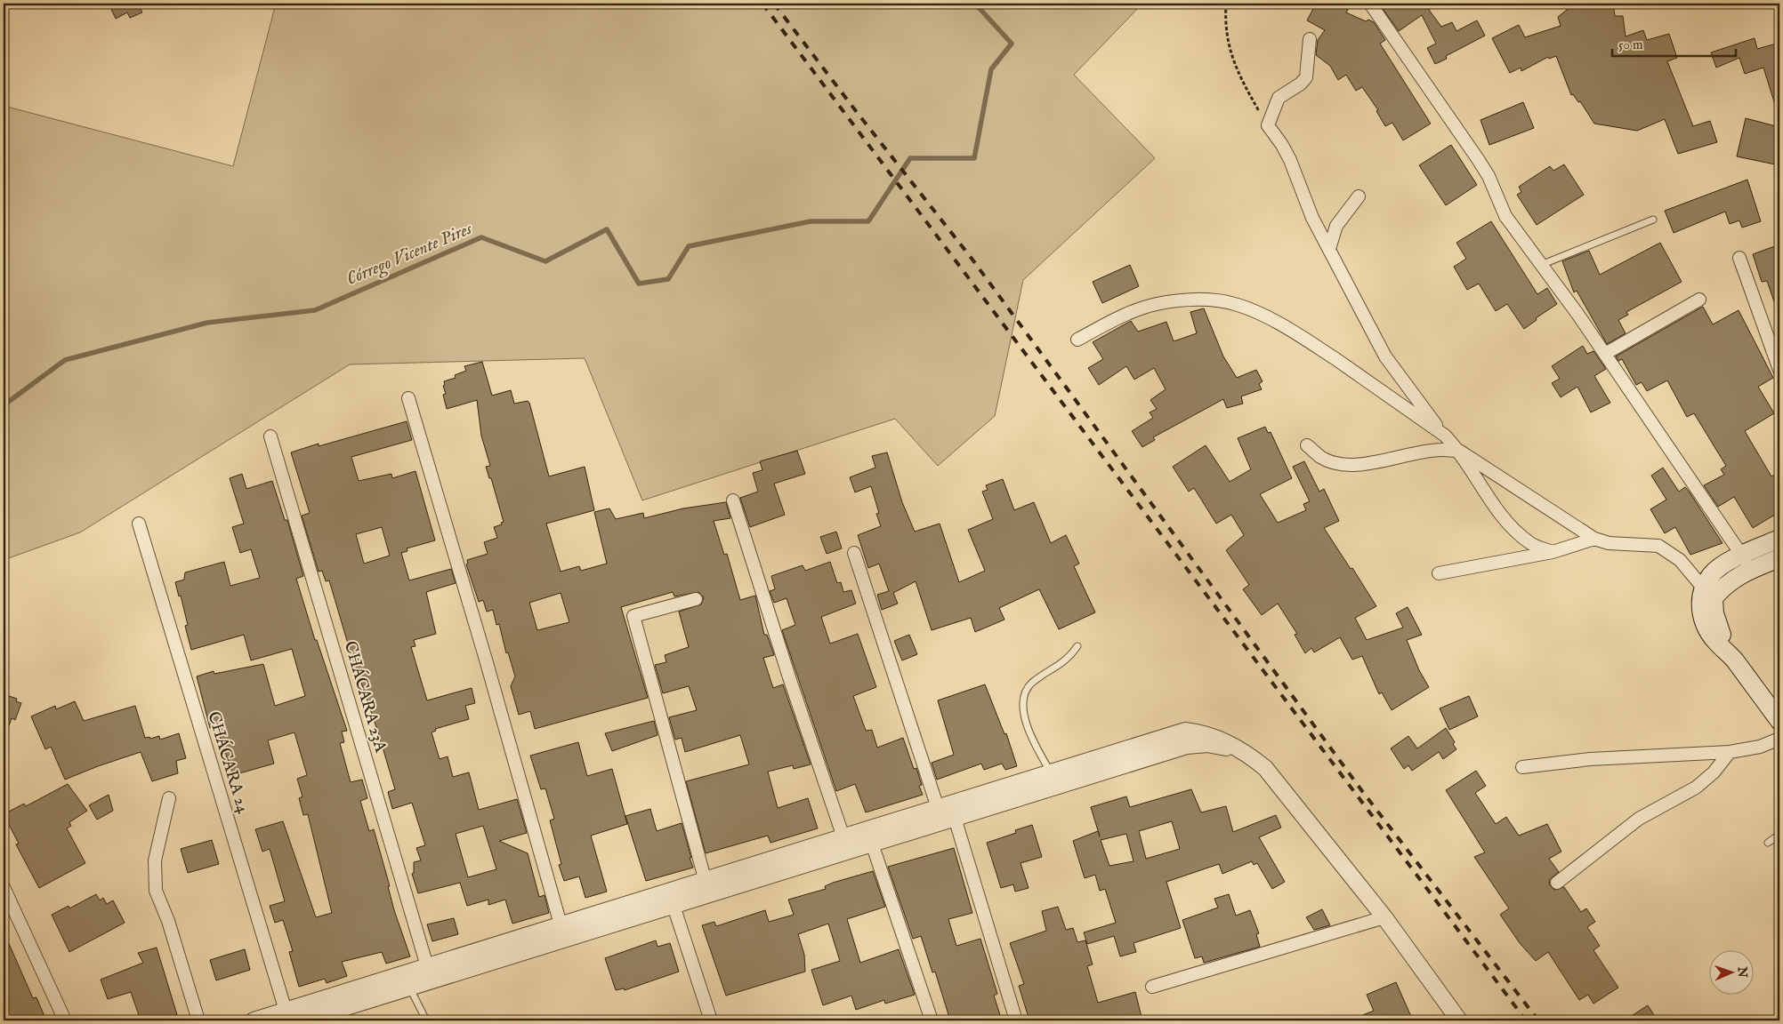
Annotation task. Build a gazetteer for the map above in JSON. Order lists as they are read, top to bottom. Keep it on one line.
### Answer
{"streets":{"street":["CHÁCARA 23A","CHÁCARA 24"]},"water":["Córrego Vicente Pires"],"scale_bar":"50 m","north":"right"}
